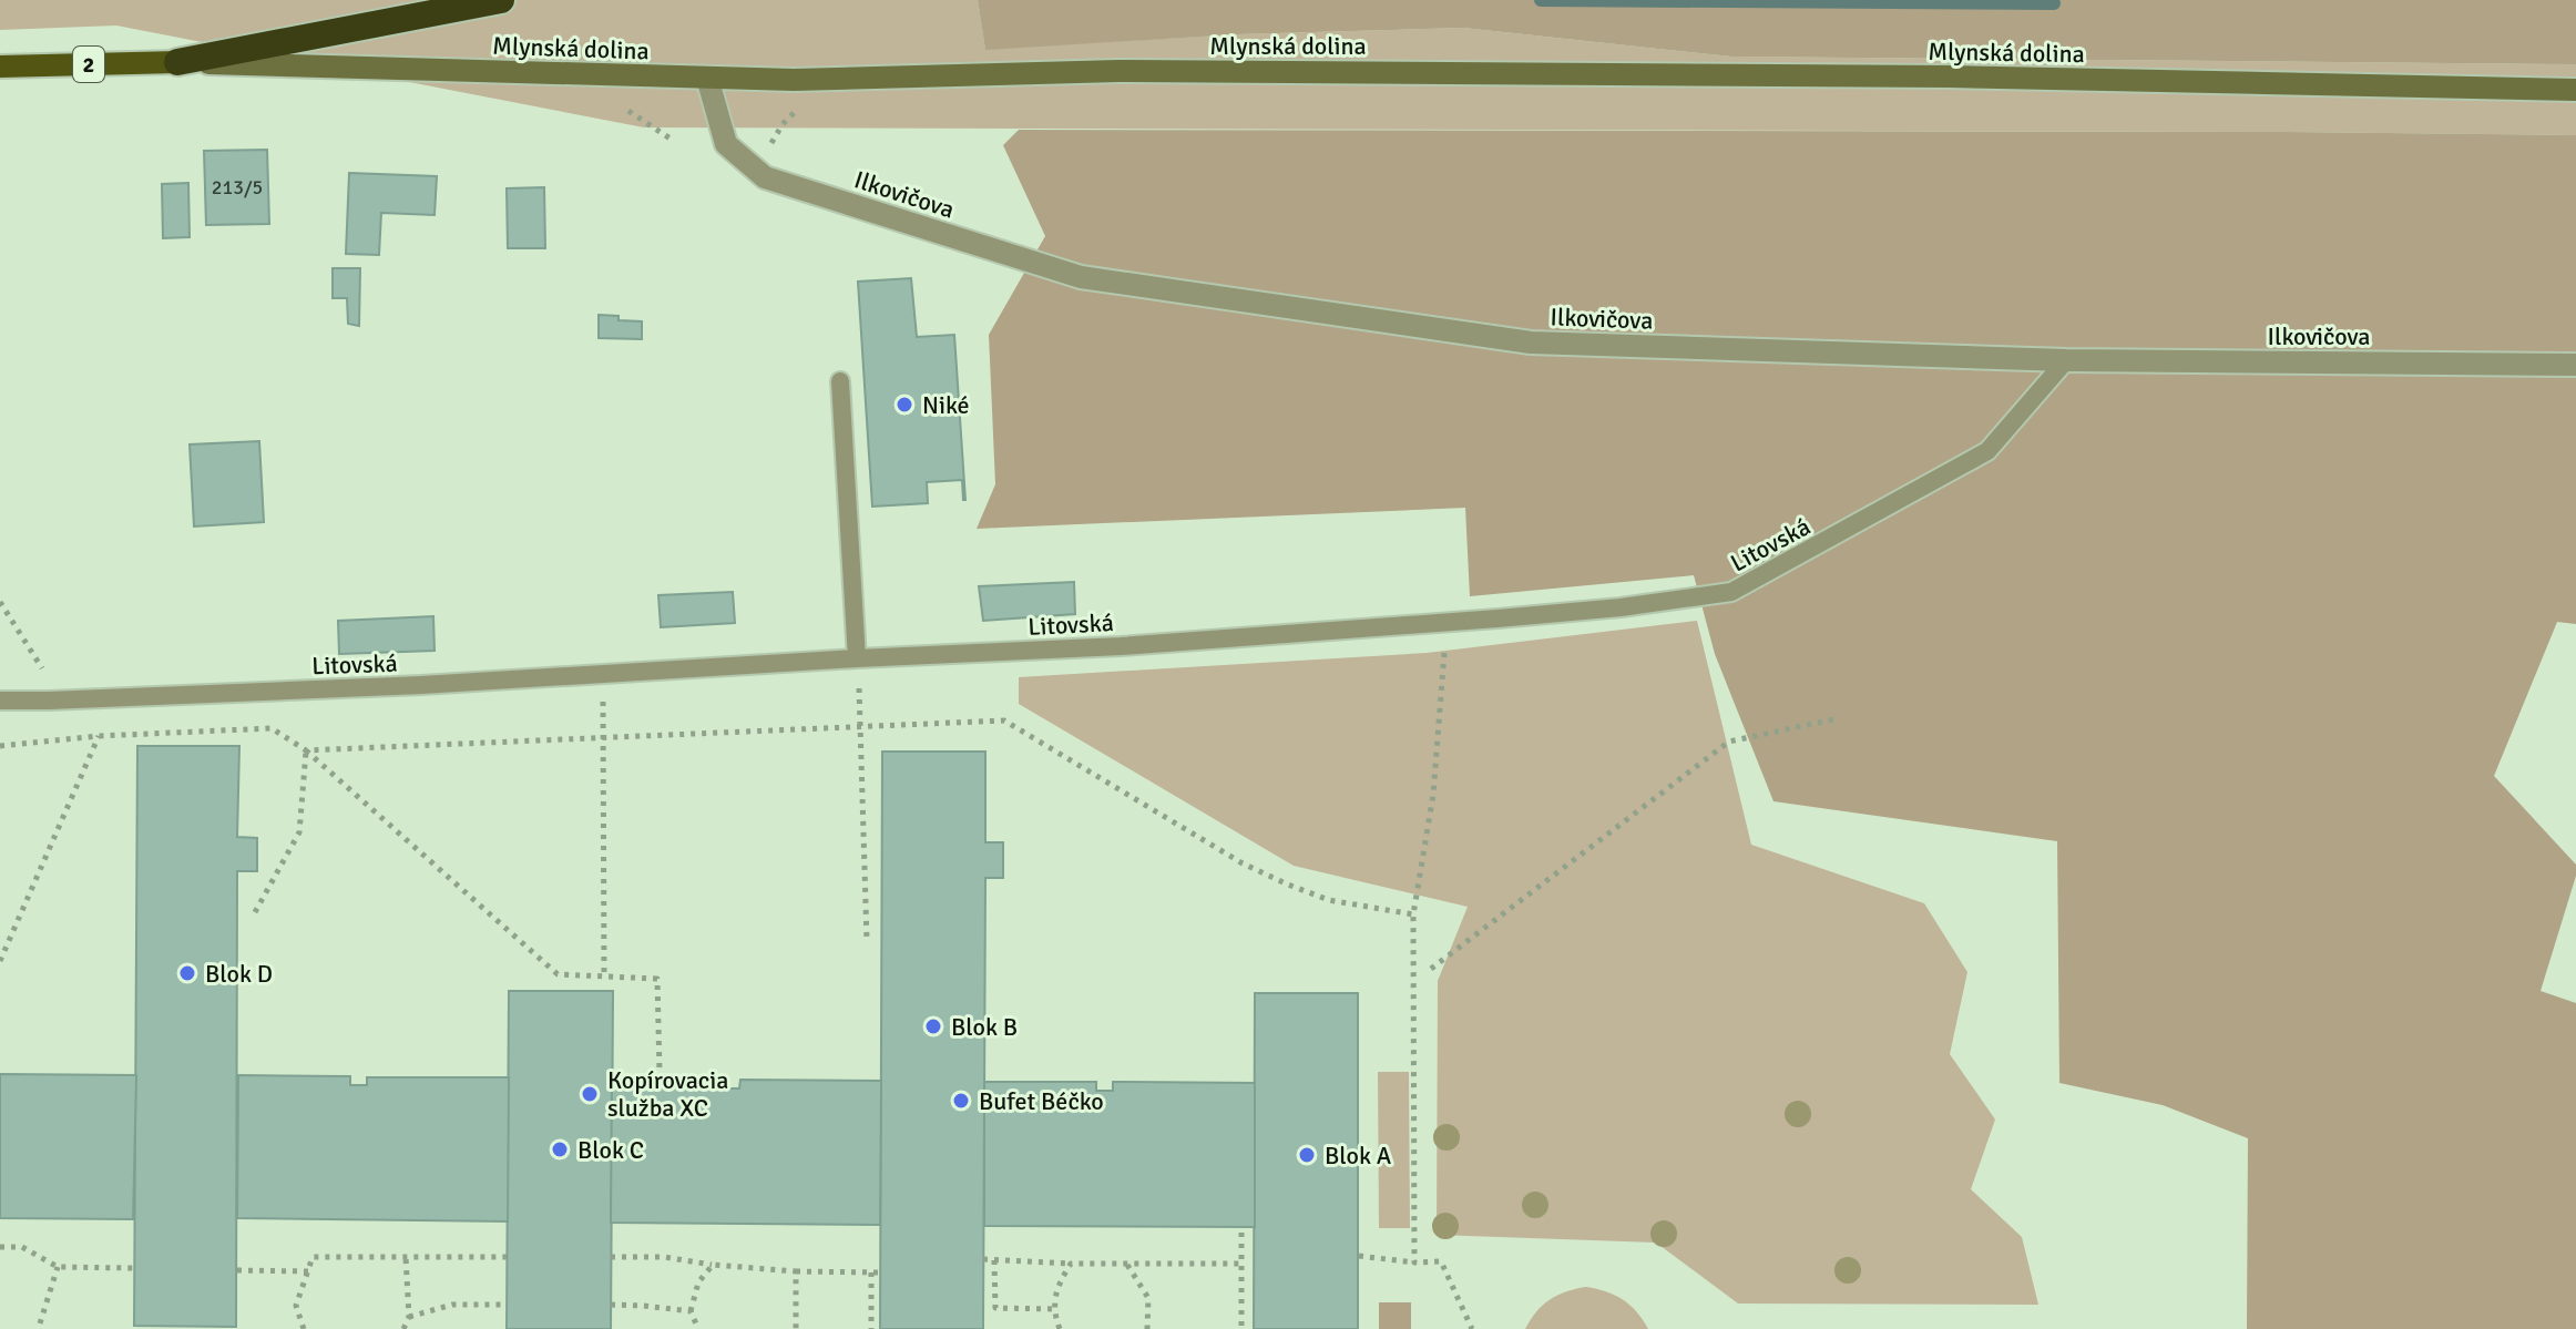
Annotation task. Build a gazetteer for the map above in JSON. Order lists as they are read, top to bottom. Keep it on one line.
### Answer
{"streets":{"main road":["Mlynská dolina","2"],"street":["Ilkovičova"],"lane":["Litovská"]},"crossings":[["Mlynská dolina","Ilkovičova"],["Ilkovičova","Litovská"]],"places":["Niké","Blok D","Blok B","Kopírovacia služba XC","Bufet Béčko","Blok C","Blok A"],"house_numbers":["213/5"]}
